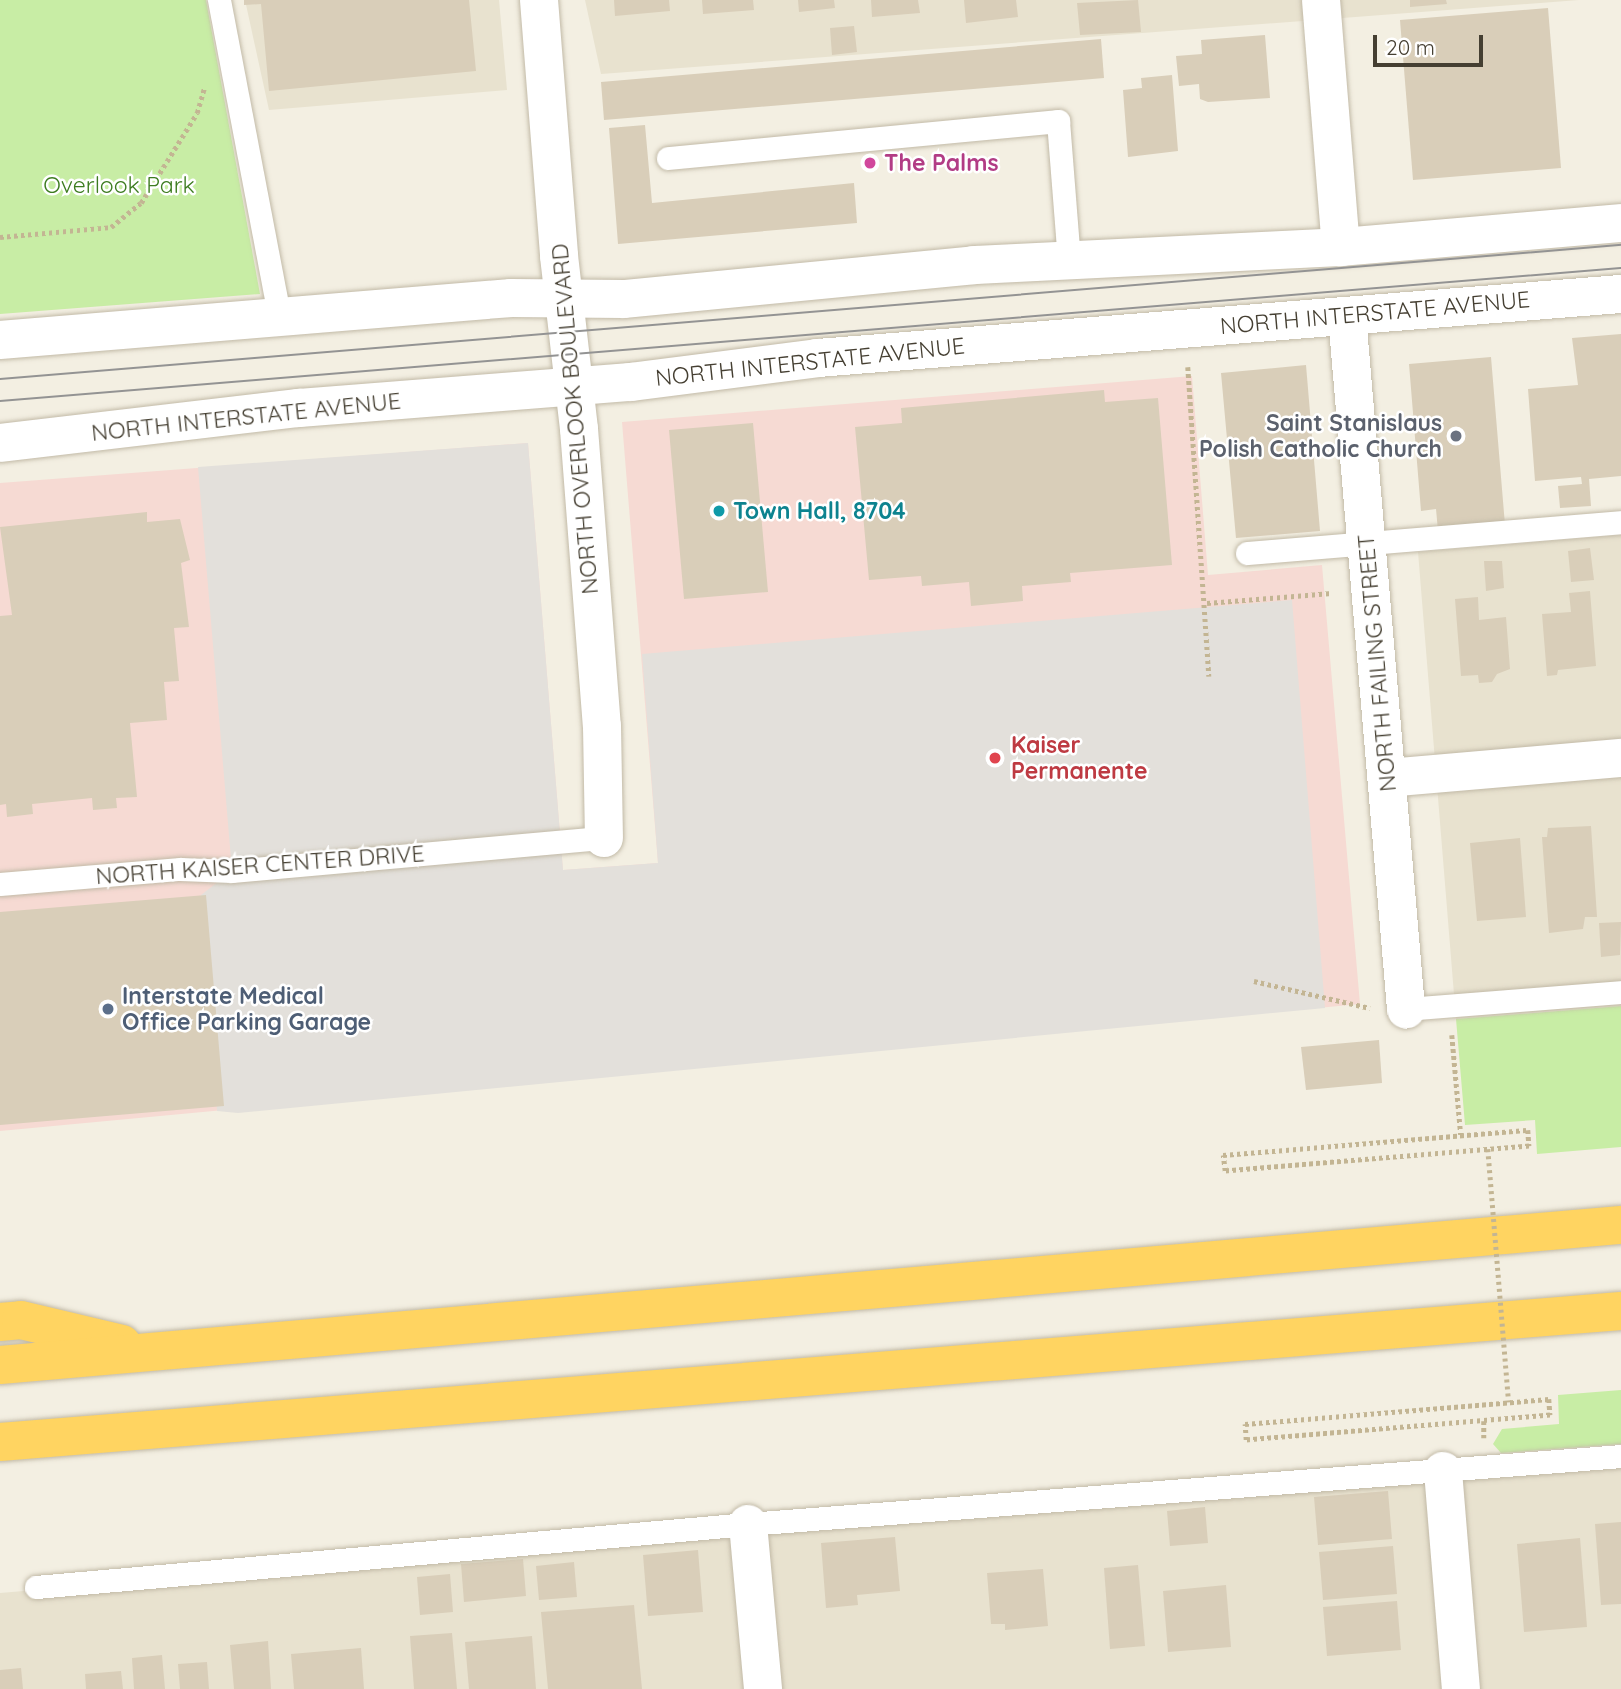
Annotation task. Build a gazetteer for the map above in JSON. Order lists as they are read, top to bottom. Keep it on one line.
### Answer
{"streets":{"street":["NORTH INTERSTATE AVENUE","NORTH OVERLOOK BOULEVARD","NORTH FAILING STREET"],"lane":["NORTH KAISER CENTER DRIVE"]},"crossings":[["NORTH INTERSTATE AVENUE","NORTH OVERLOOK BOULEVARD"],["NORTH INTERSTATE AVENUE","NORTH FAILING STREET"],["NORTH OVERLOOK BOULEVARD","NORTH KAISER CENTER DRIVE"]],"parks":["Overlook Park"],"places":["The Palms","Saint Stanislaus Polish Catholic Church","Town Hall, 8704","Kaiser Permanente","Interstate Medical Office Parking Garage"],"scale_bar":"20 m"}
